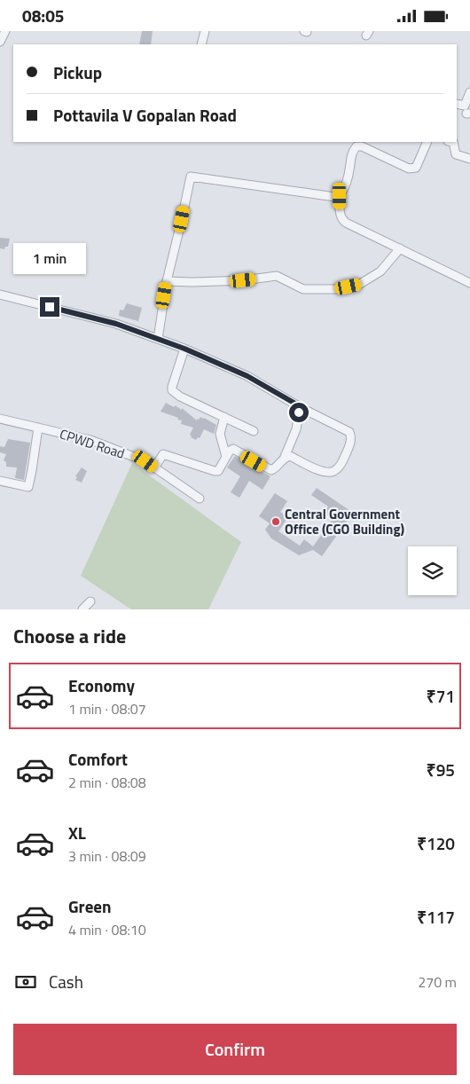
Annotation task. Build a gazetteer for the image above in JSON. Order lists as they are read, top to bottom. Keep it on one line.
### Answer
{"streets":{"street":["CPWD Road"]},"places":["Central Government Office (CGO Building)"],"page":{"status":"08:05","banner":["Pickup","Pottavila V Gopalan Road"],"bubble":"1 min","heading":"Choose a ride","list":[{"name":"Economy","note":"1 min · 08:07","value":"₹71"},{"name":"Comfort","note":"2 min · 08:08","value":"₹95"},{"name":"XL","note":"3 min · 08:09","value":"₹120"},{"name":"Green","note":"4 min · 08:10","value":"₹117"}],"pay":["Cash","270 m"],"buttons":"Confirm"}}
